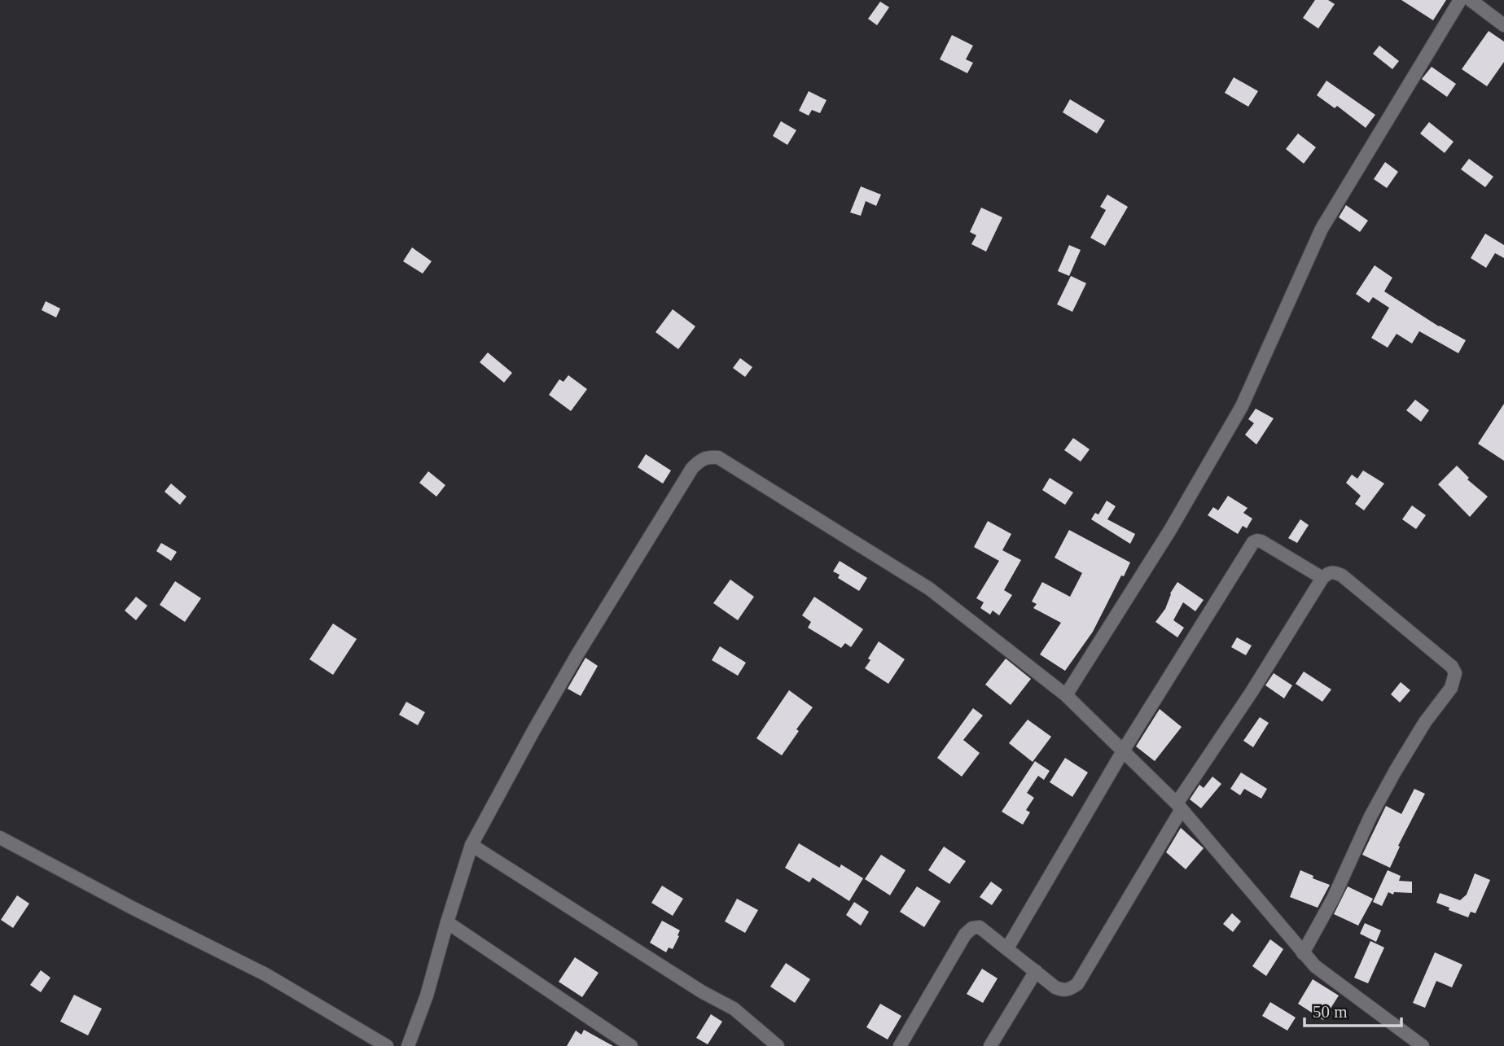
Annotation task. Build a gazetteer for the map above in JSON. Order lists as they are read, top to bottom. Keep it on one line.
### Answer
{"scale_bar":"50 m"}
